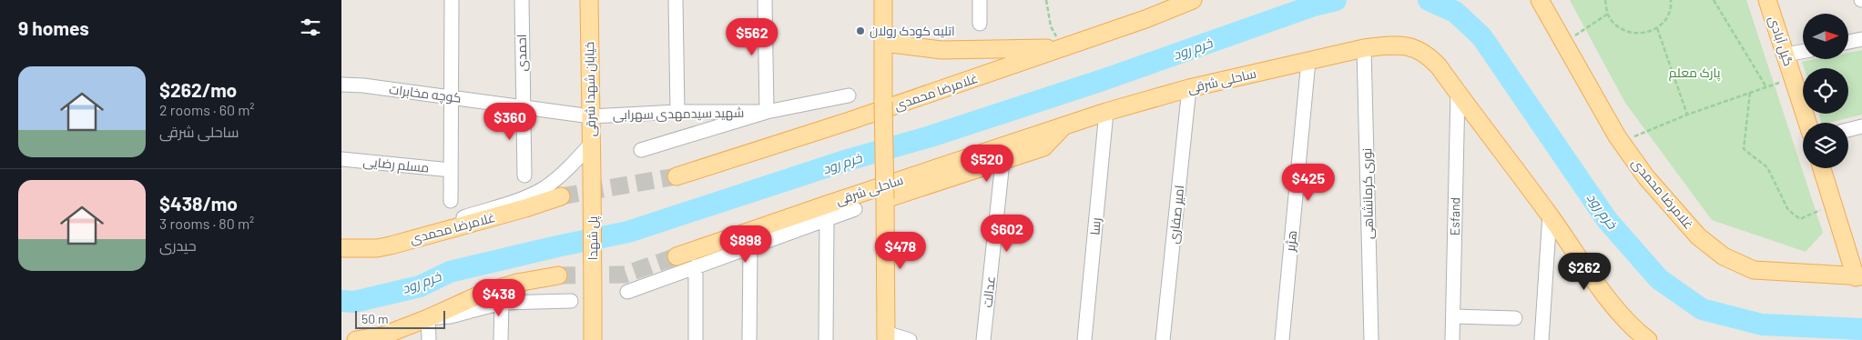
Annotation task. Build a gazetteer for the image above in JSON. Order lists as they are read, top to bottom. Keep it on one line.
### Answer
{"streets":{"main road":["گیل آبادی","ساحلی شرقی","خیابان شهدا شرقی","غلامرضا محمدی","پل شهدا"],"street":["احمدی","کوچه مخابرات","شهید سیدمهدی سهرابی","مسلم رضایی","نوری کرمانشاهی","امیر صفاری","Esfand","رسا","هژبر","عدالت"]},"crossings":[["احمدی","کوچه مخابرات"],["ساحلی شرقی","نوری کرمانشاهی"],["ساحلی شرقی","امیر صفاری"],["ساحلی شرقی","Esfand"],["ساحلی شرقی","رسا"],["ساحلی شرقی","هژبر"],["خیابان شهدا شرقی","کوچه مخابرات"],["خیابان شهدا شرقی","شهید سیدمهدی سهرابی"],["خیابان شهدا شرقی","پل شهدا"],["کوچه مخابرات","شهید سیدمهدی سهرابی"]],"water":["خرم رود"],"parks":["پارک معلم"],"places":["اتلیه کودک رولان"],"scale_bar":"50 m","north":"right","page":{"heading":"9 homes","price":["$562","$360","$520","$425","$602","$898","$478","$262","$438"],"list":[{"name":"$262/mo","note":"2 rooms · 60 m² · ساحلی شرقی"},{"name":"$438/mo","note":"3 rooms · 80 m² · حیدری"}],"scale":"50 m"}}
